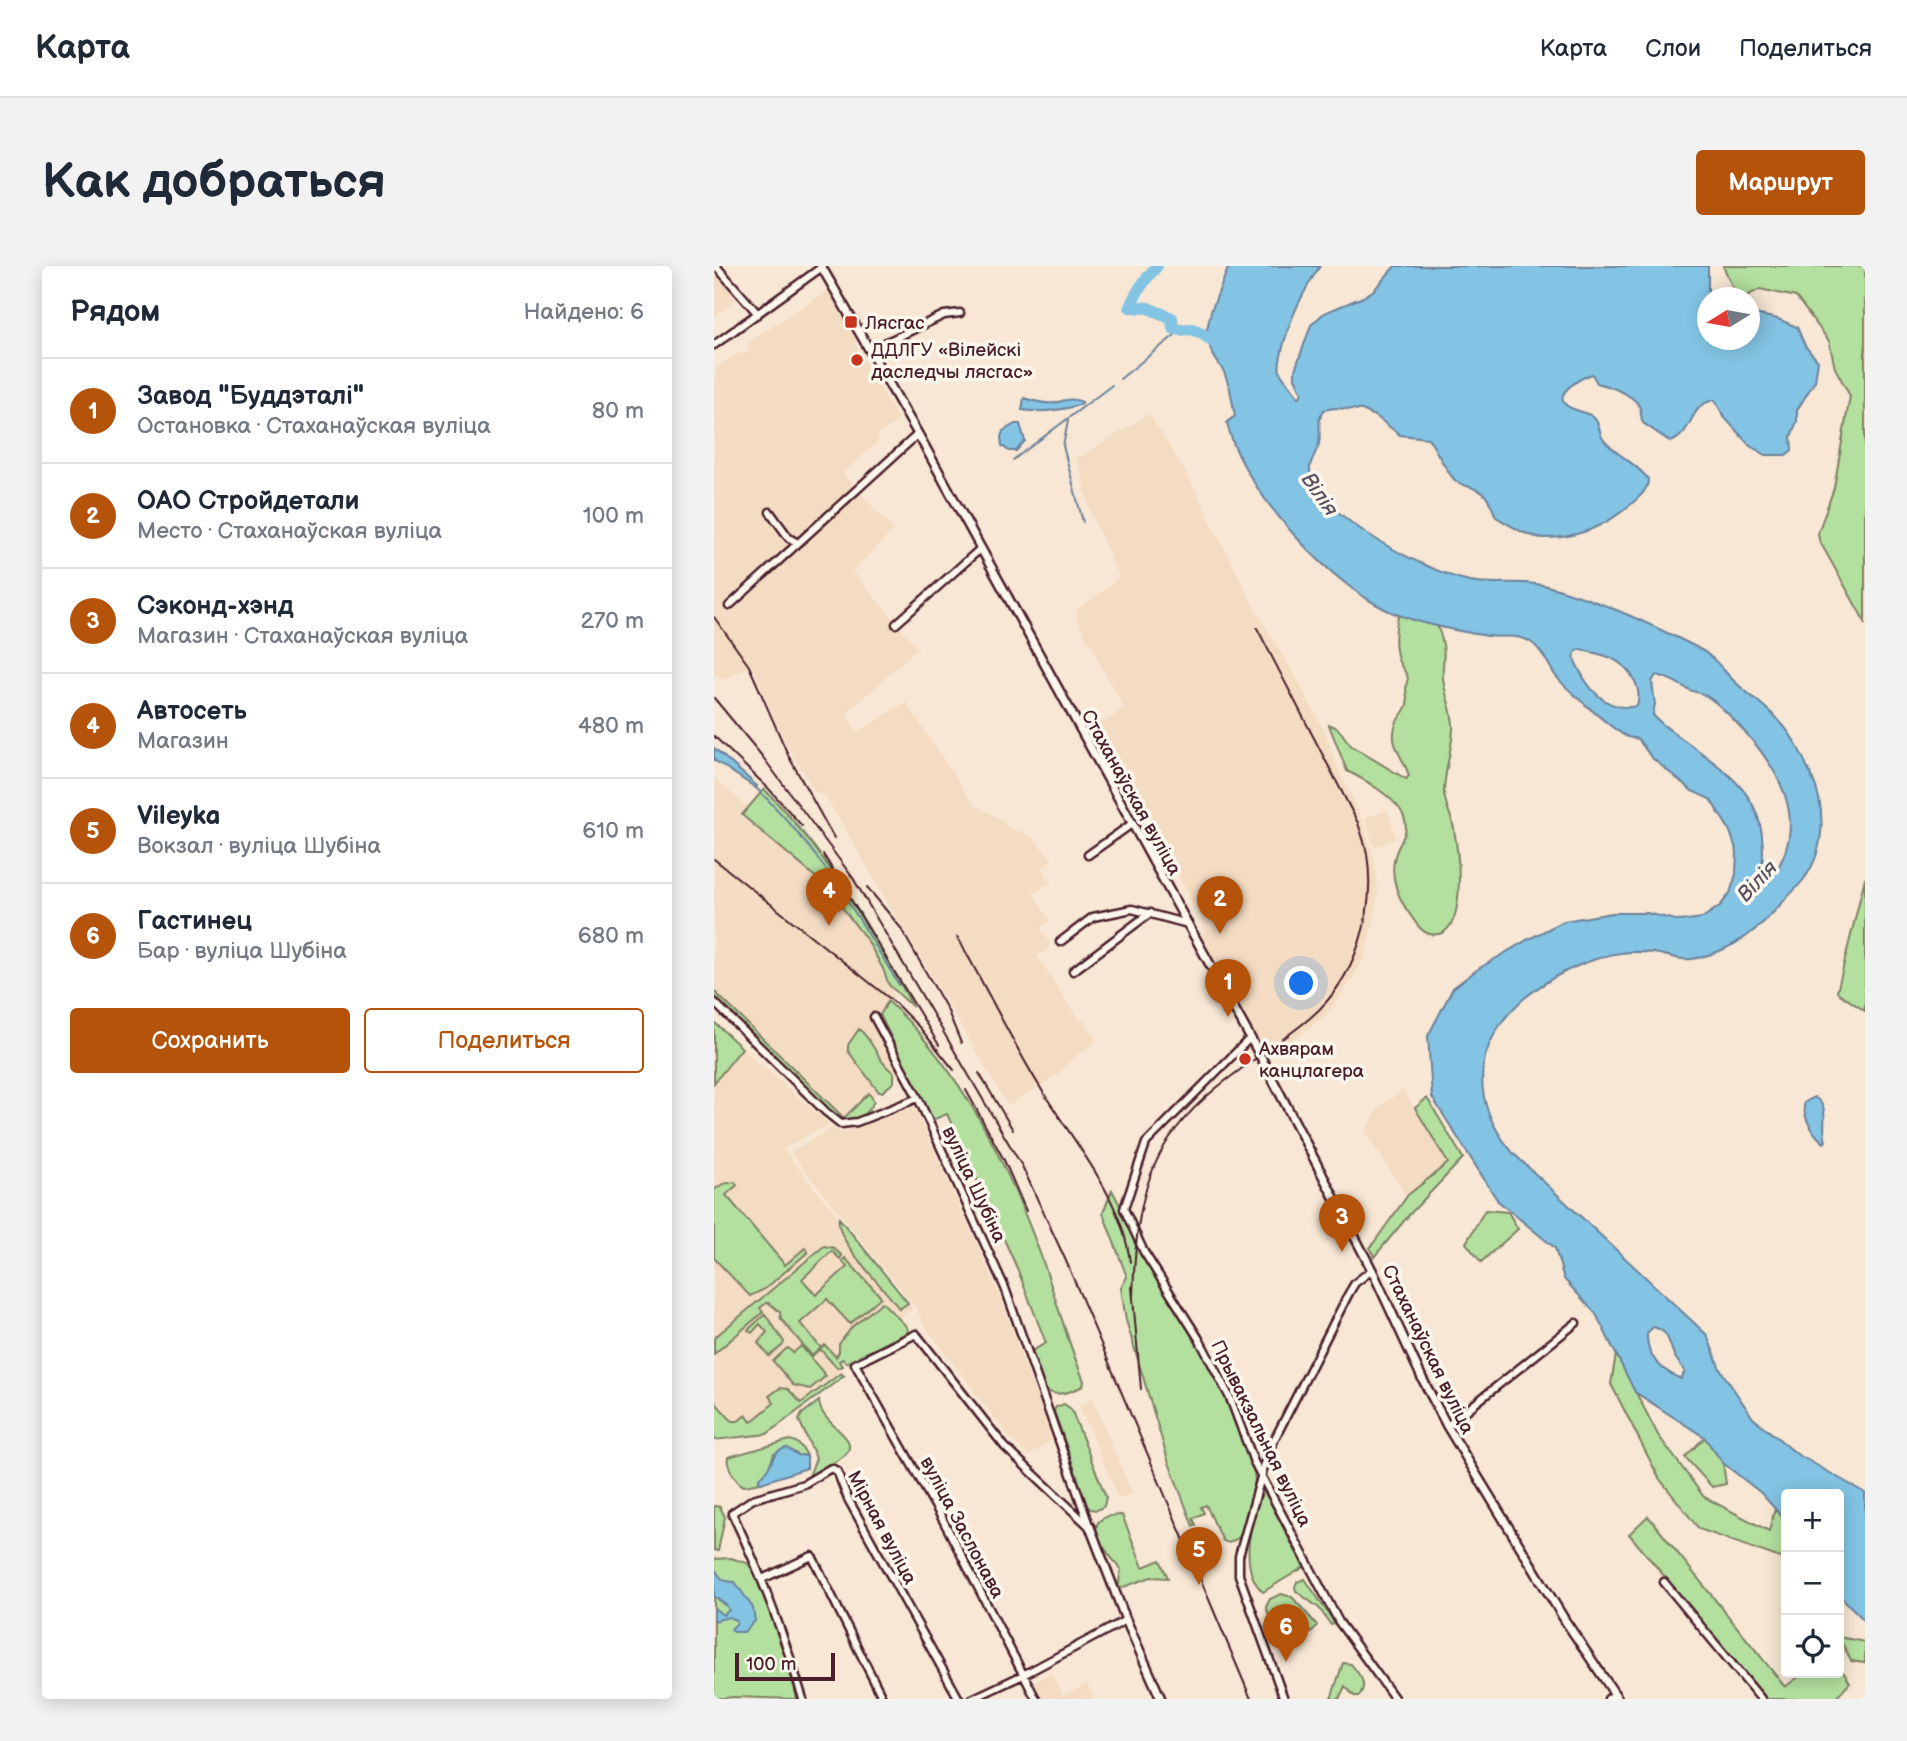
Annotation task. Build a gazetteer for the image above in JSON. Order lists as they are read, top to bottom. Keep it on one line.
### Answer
{"streets":{"street":["Стаханаўская вуліца","вуліца Шубіна","Прывакзальная вуліца","Мірная вуліца","вуліца Заслонава"]},"crossings":[["Стаханаўская вуліца","Прывакзальная вуліца"],["вуліца Шубіна","вуліца Заслонава"]],"water":["Вілія"],"places":{"transit":["Лясгас"],"other":["ДДЛГУ «Вілейскі даследчы лясгас»","Ахвярам канцлагера"]},"scale_bar":"100 m","north":"left","page":{"header":"Карта","nav":["Карта","Слои","Поделиться"],"buttons":["Маршрут",["Сохранить","Поделиться"]],"title":"Как добраться","heading":["Рядом","Найдено: 6"],"list":[{"mark":"1","name":"Завод \"Буддэталі\"","note":"Остановка · Стаханаўская вуліца","value":"80 m"},{"mark":"2","name":"ОАО Стройдетали","note":"Место · Стаханаўская вуліца","value":"100 m"},{"mark":"3","name":"Сэконд-хэнд","note":"Магазин · Стаханаўская вуліца","value":"270 m"},{"mark":"4","name":"Автосеть","note":"Магазин","value":"480 m"},{"mark":"5","name":"Vileyka","note":"Вокзал · вуліца Шубіна","value":"610 m"},{"mark":"6","name":"Гастинец","note":"Бар · вуліца Шубіна","value":"680 m"}],"pins":["4","2","1","3","5","6"],"map_buttons":["+","−"],"scale":"100 m"}}
